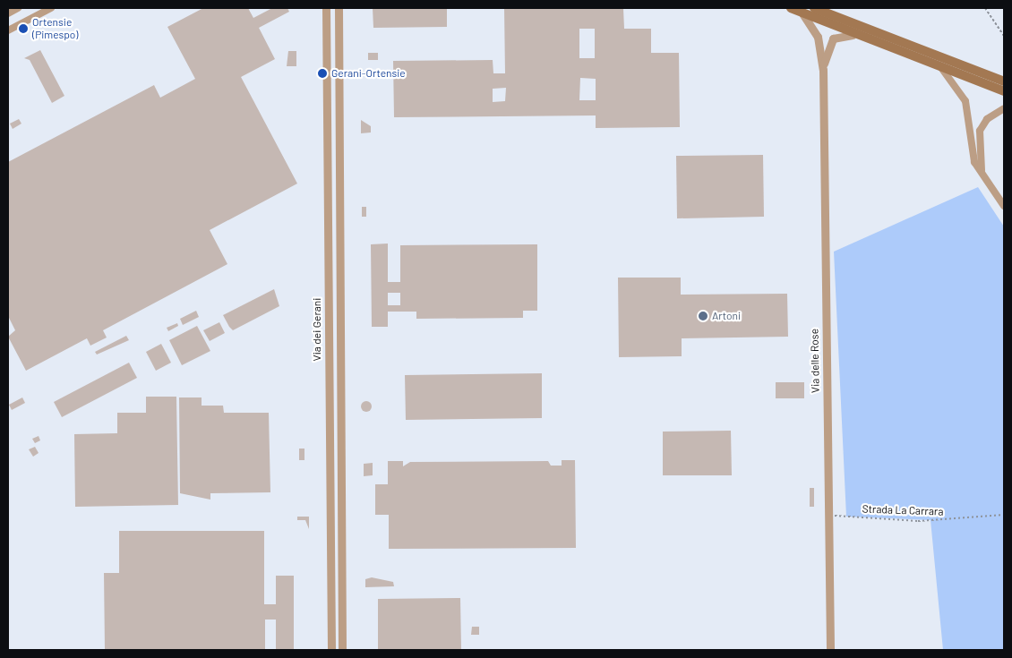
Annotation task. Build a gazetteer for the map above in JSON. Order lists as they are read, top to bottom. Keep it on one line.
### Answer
{"streets":{"street":["Via dei Gerani","Via delle Rose"],"path":["Strada La Carrara"]},"crossings":[["Via delle Rose","Strada La Carrara"]],"places":["Ortensie (Pimespo)","Gerani-Ortensie","Artoni"]}
